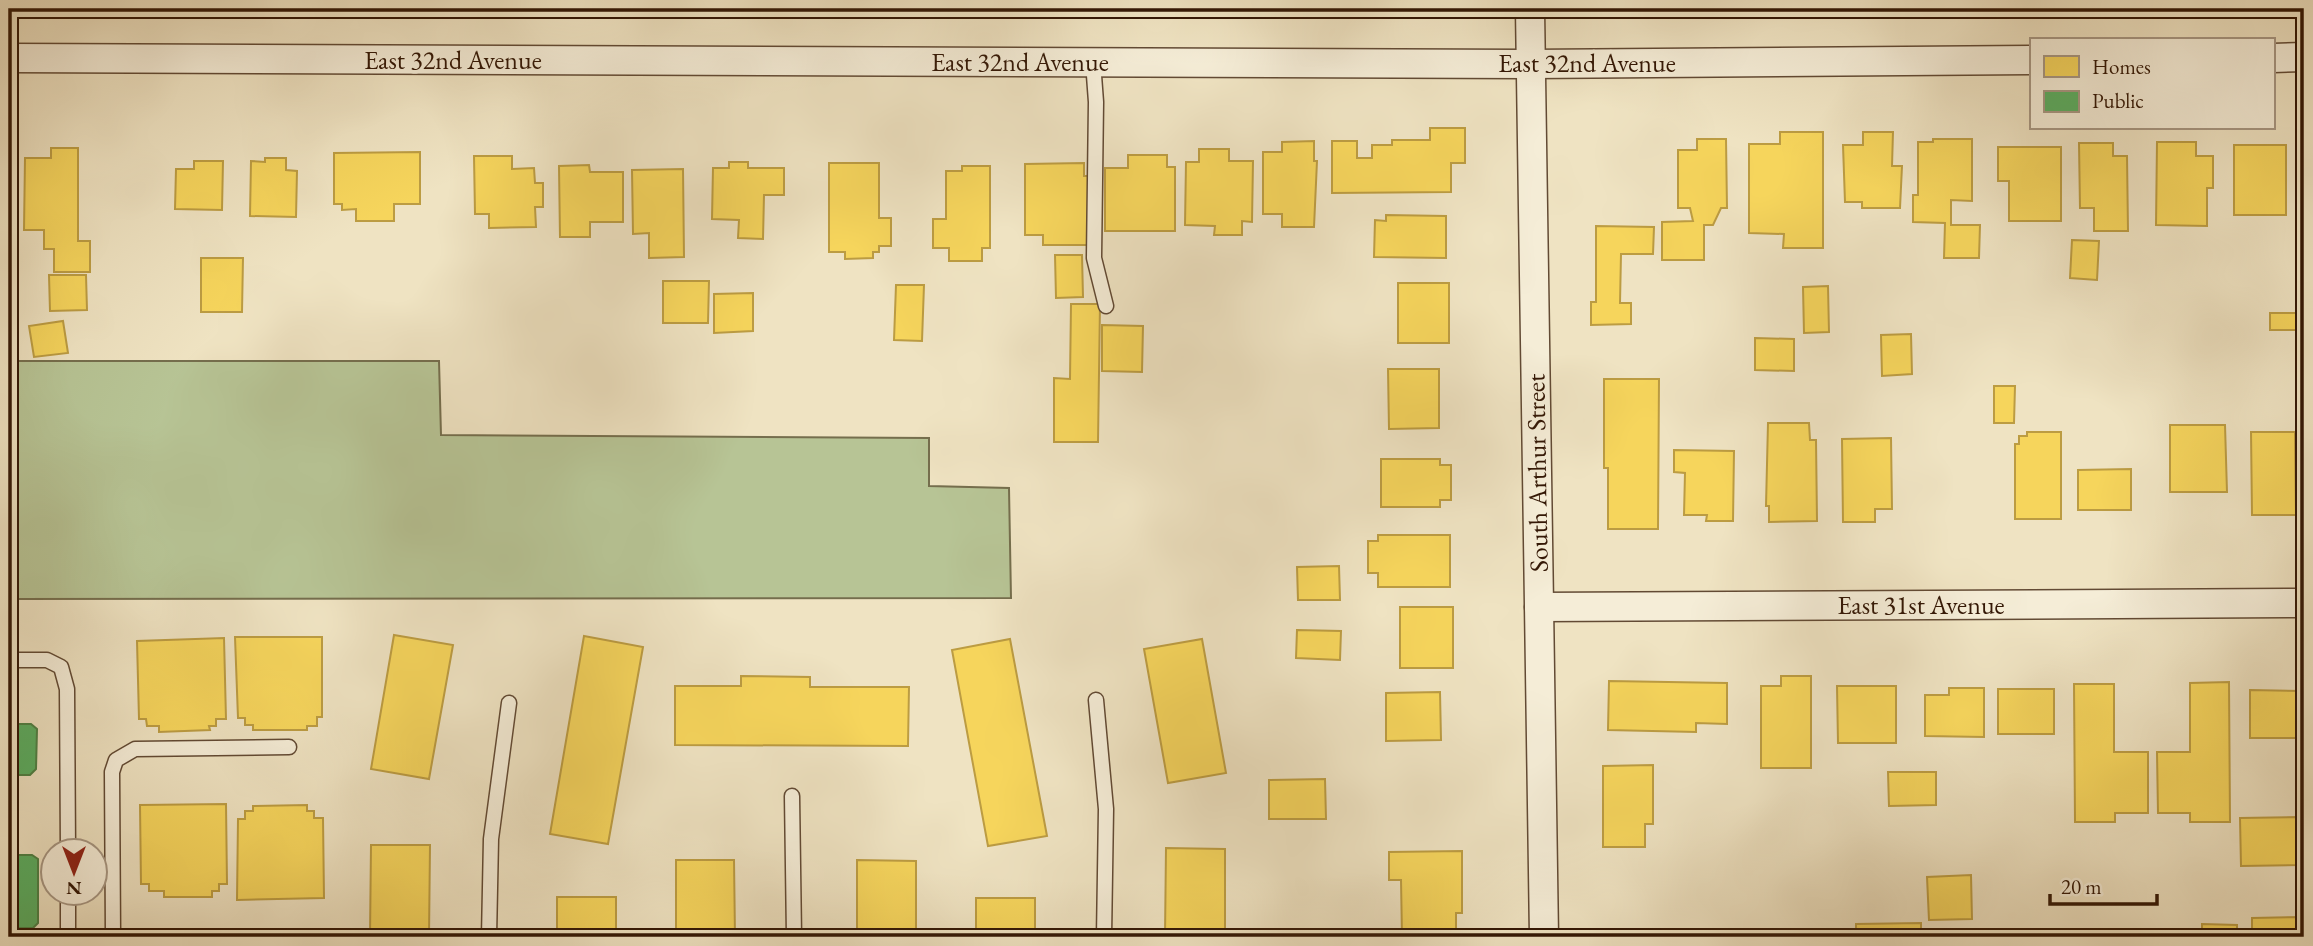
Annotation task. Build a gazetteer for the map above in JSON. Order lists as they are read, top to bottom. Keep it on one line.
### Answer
{"streets":{"street":["East 32nd Avenue","South Arthur Street","East 31st Avenue"]},"crossings":[["East 32nd Avenue","South Arthur Street"],["South Arthur Street","East 31st Avenue"]],"legend":["Homes","Public"],"scale_bar":"20 m","north":"bottom"}
